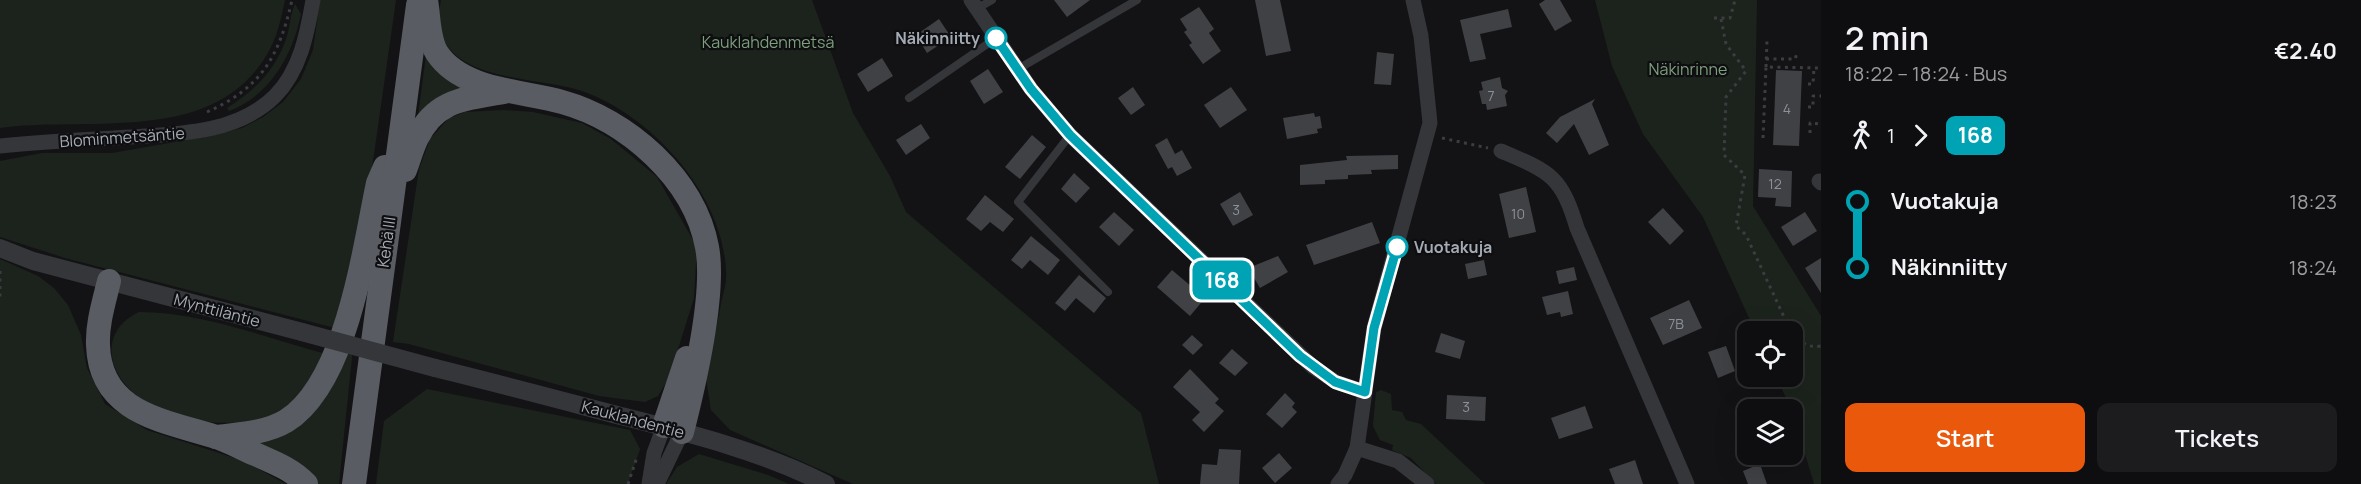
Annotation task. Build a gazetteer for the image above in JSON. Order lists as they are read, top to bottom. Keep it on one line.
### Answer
{"streets":{"highway":["Kehä III"],"street":["Blominmetsäntie","Mynttiläntie","Kauklahdentie"]},"crossings":[["Mynttiläntie","Kauklahdentie"]],"parks":["Kauklahdenmetsä","Näkinrinne"],"places":["Näkinniitty","Vuotakuja"],"lines":["bus line 168"],"house_numbers":["7","4","12","3","10","7B","3"],"page":{"on_map":"168","heading":["2 min","18:22 – 18:24 · Bus","€2.40"],"legs":["1","168"],"list":[{"name":"Vuotakuja","value":"18:23"},{"name":"Näkinniitty","value":"18:24"}],"buttons":["Start","Tickets"]}}
